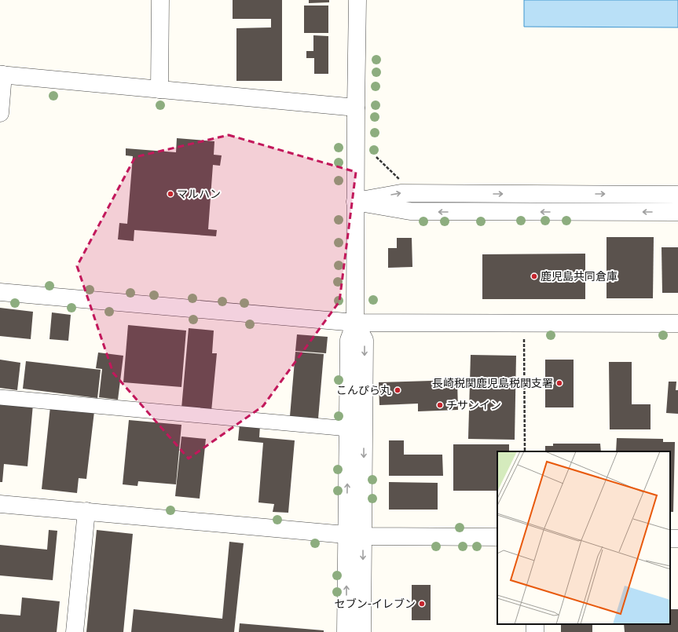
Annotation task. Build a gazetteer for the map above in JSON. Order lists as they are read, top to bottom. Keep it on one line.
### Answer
{"places":["マルハン","鹿児島共同倉庫","長崎税関鹿児島税関支署","こんぴら丸","チサンイン","セブン-イレブン"]}
